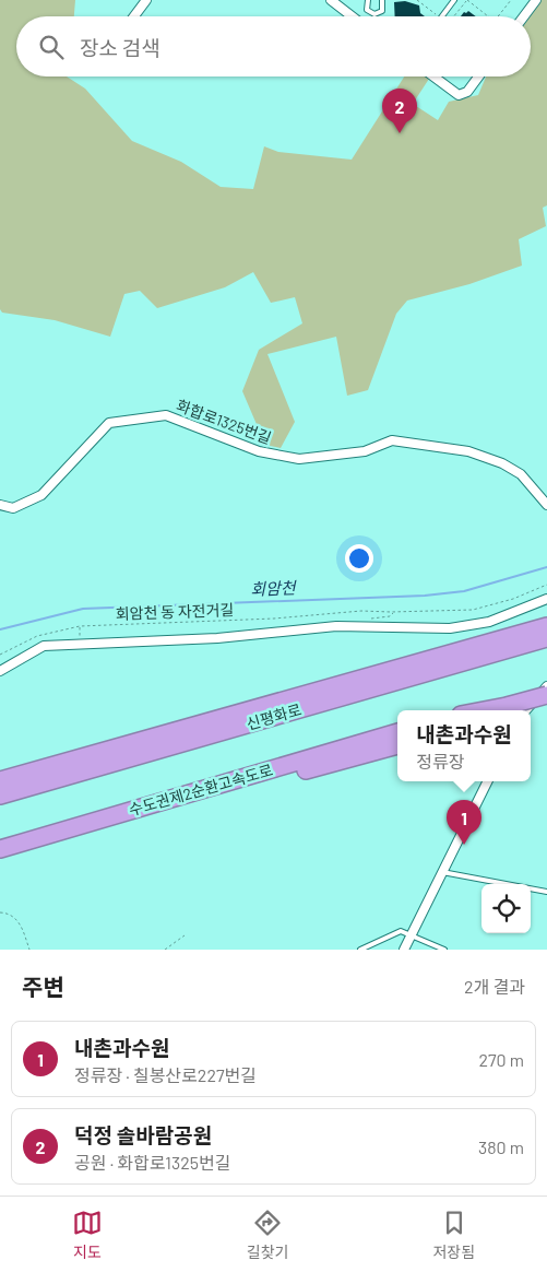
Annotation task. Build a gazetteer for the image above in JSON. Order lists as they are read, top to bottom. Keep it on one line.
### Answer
{"streets":{"highway":["신평화로","수도권제2순환고속도로"],"street":["화합로1325번길"],"path":["회암천 동 자전거길"]},"water":["회암천"],"page":{"search":"장소 검색","pins":["2","1"],"popup":["내촌과수원","정류장"],"heading":["주변","2개 결과"],"list":[{"mark":"1","name":"내촌과수원","note":"정류장 · 칠봉산로227번길","value":"270 m"},{"mark":"2","name":"덕정 솔바람공원","note":"공원 · 화합로1325번길","value":"380 m"}],"nav":["지도","길찾기","저장됨"]}}
